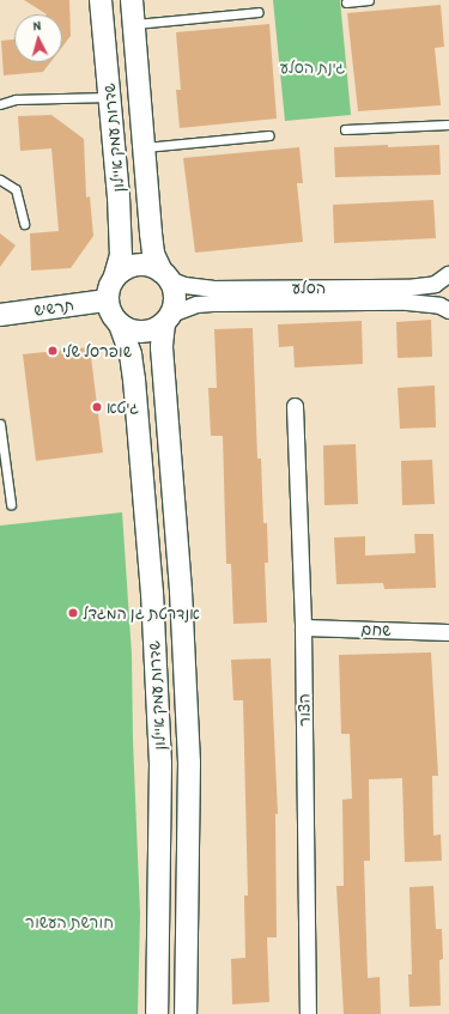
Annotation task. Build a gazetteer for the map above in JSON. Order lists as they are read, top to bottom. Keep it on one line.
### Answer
{"streets":{"main road":["שדרות עמק איילון","תרשיש"],"street":["הסלע","שחם","הצור"]},"crossings":[["שדרות עמק איילון","הסלע"],["שדרות עמק איילון","תרשיש"],["הסלע","תרשיש"],["שחם","הצור"]],"parks":["גינת הסלע","חורשת העשור"],"places":["שופרסל שלי","גיטא","אנדרטת גן המגדל"],"north":"top"}
